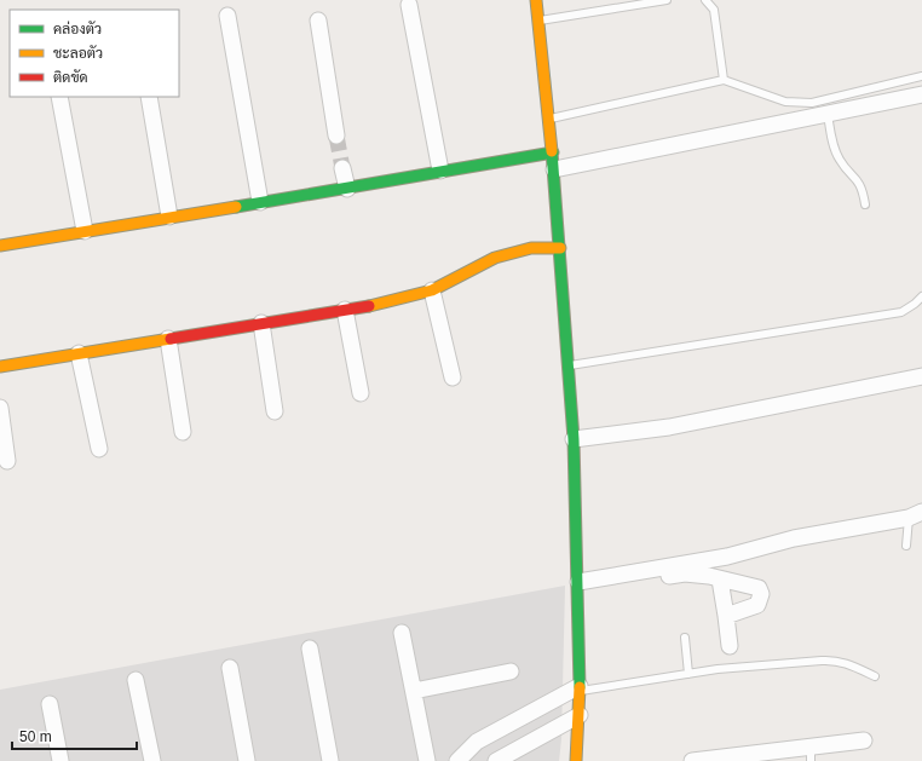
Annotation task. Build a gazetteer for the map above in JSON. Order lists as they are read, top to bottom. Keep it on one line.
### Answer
{"legend":["คล่องตัว","ชะลอตัว","ติดขัด"],"scale_bar":"50 m"}
